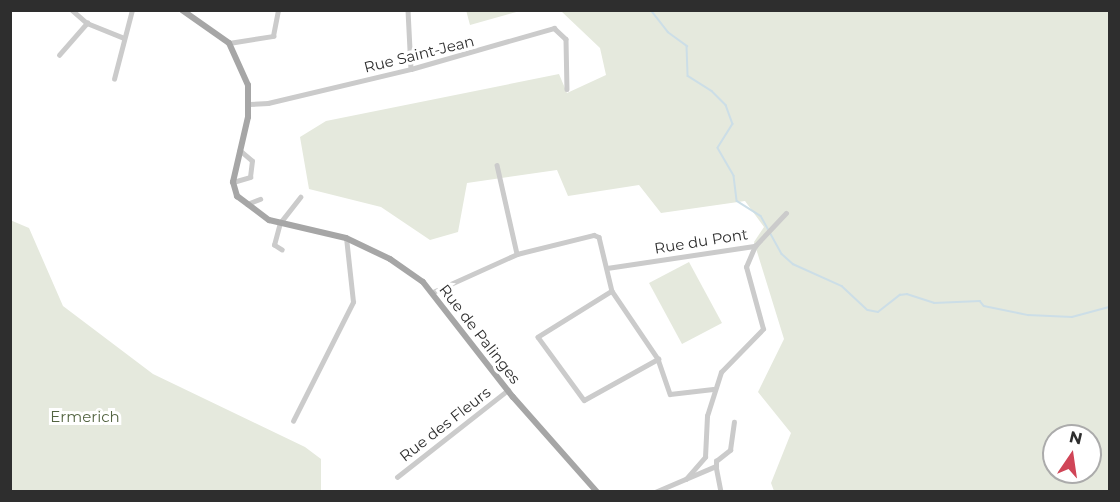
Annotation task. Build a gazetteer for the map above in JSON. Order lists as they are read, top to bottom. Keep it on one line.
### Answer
{"streets":{"main road":["Rue de Palinges"],"street":["Rue Saint-Jean","Rue du Pont","Rue des Fleurs"]},"crossings":[["Rue de Palinges","Rue des Fleurs"]],"parks":["Ermerich"],"north":"top"}
